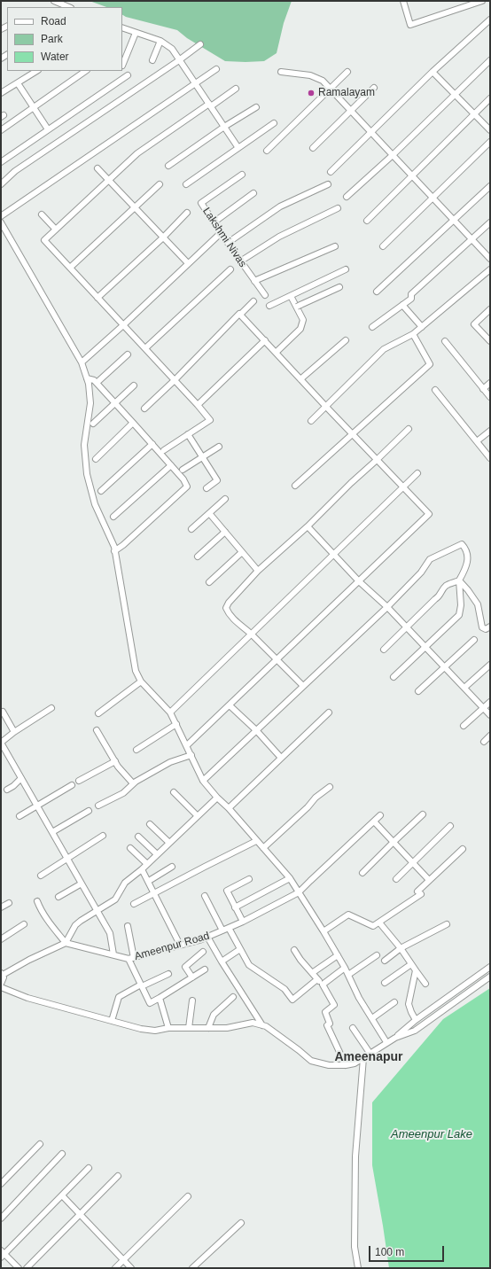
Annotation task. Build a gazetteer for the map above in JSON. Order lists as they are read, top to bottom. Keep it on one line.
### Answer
{"streets":{"street":["Lakshmi Nivas","Ameenpur Road"]},"districts":["Ameenapur"],"water":["Ameenpur Lake"],"places":["Ramalayam"],"legend":["Road","Park","Water"],"scale_bar":"100 m"}
